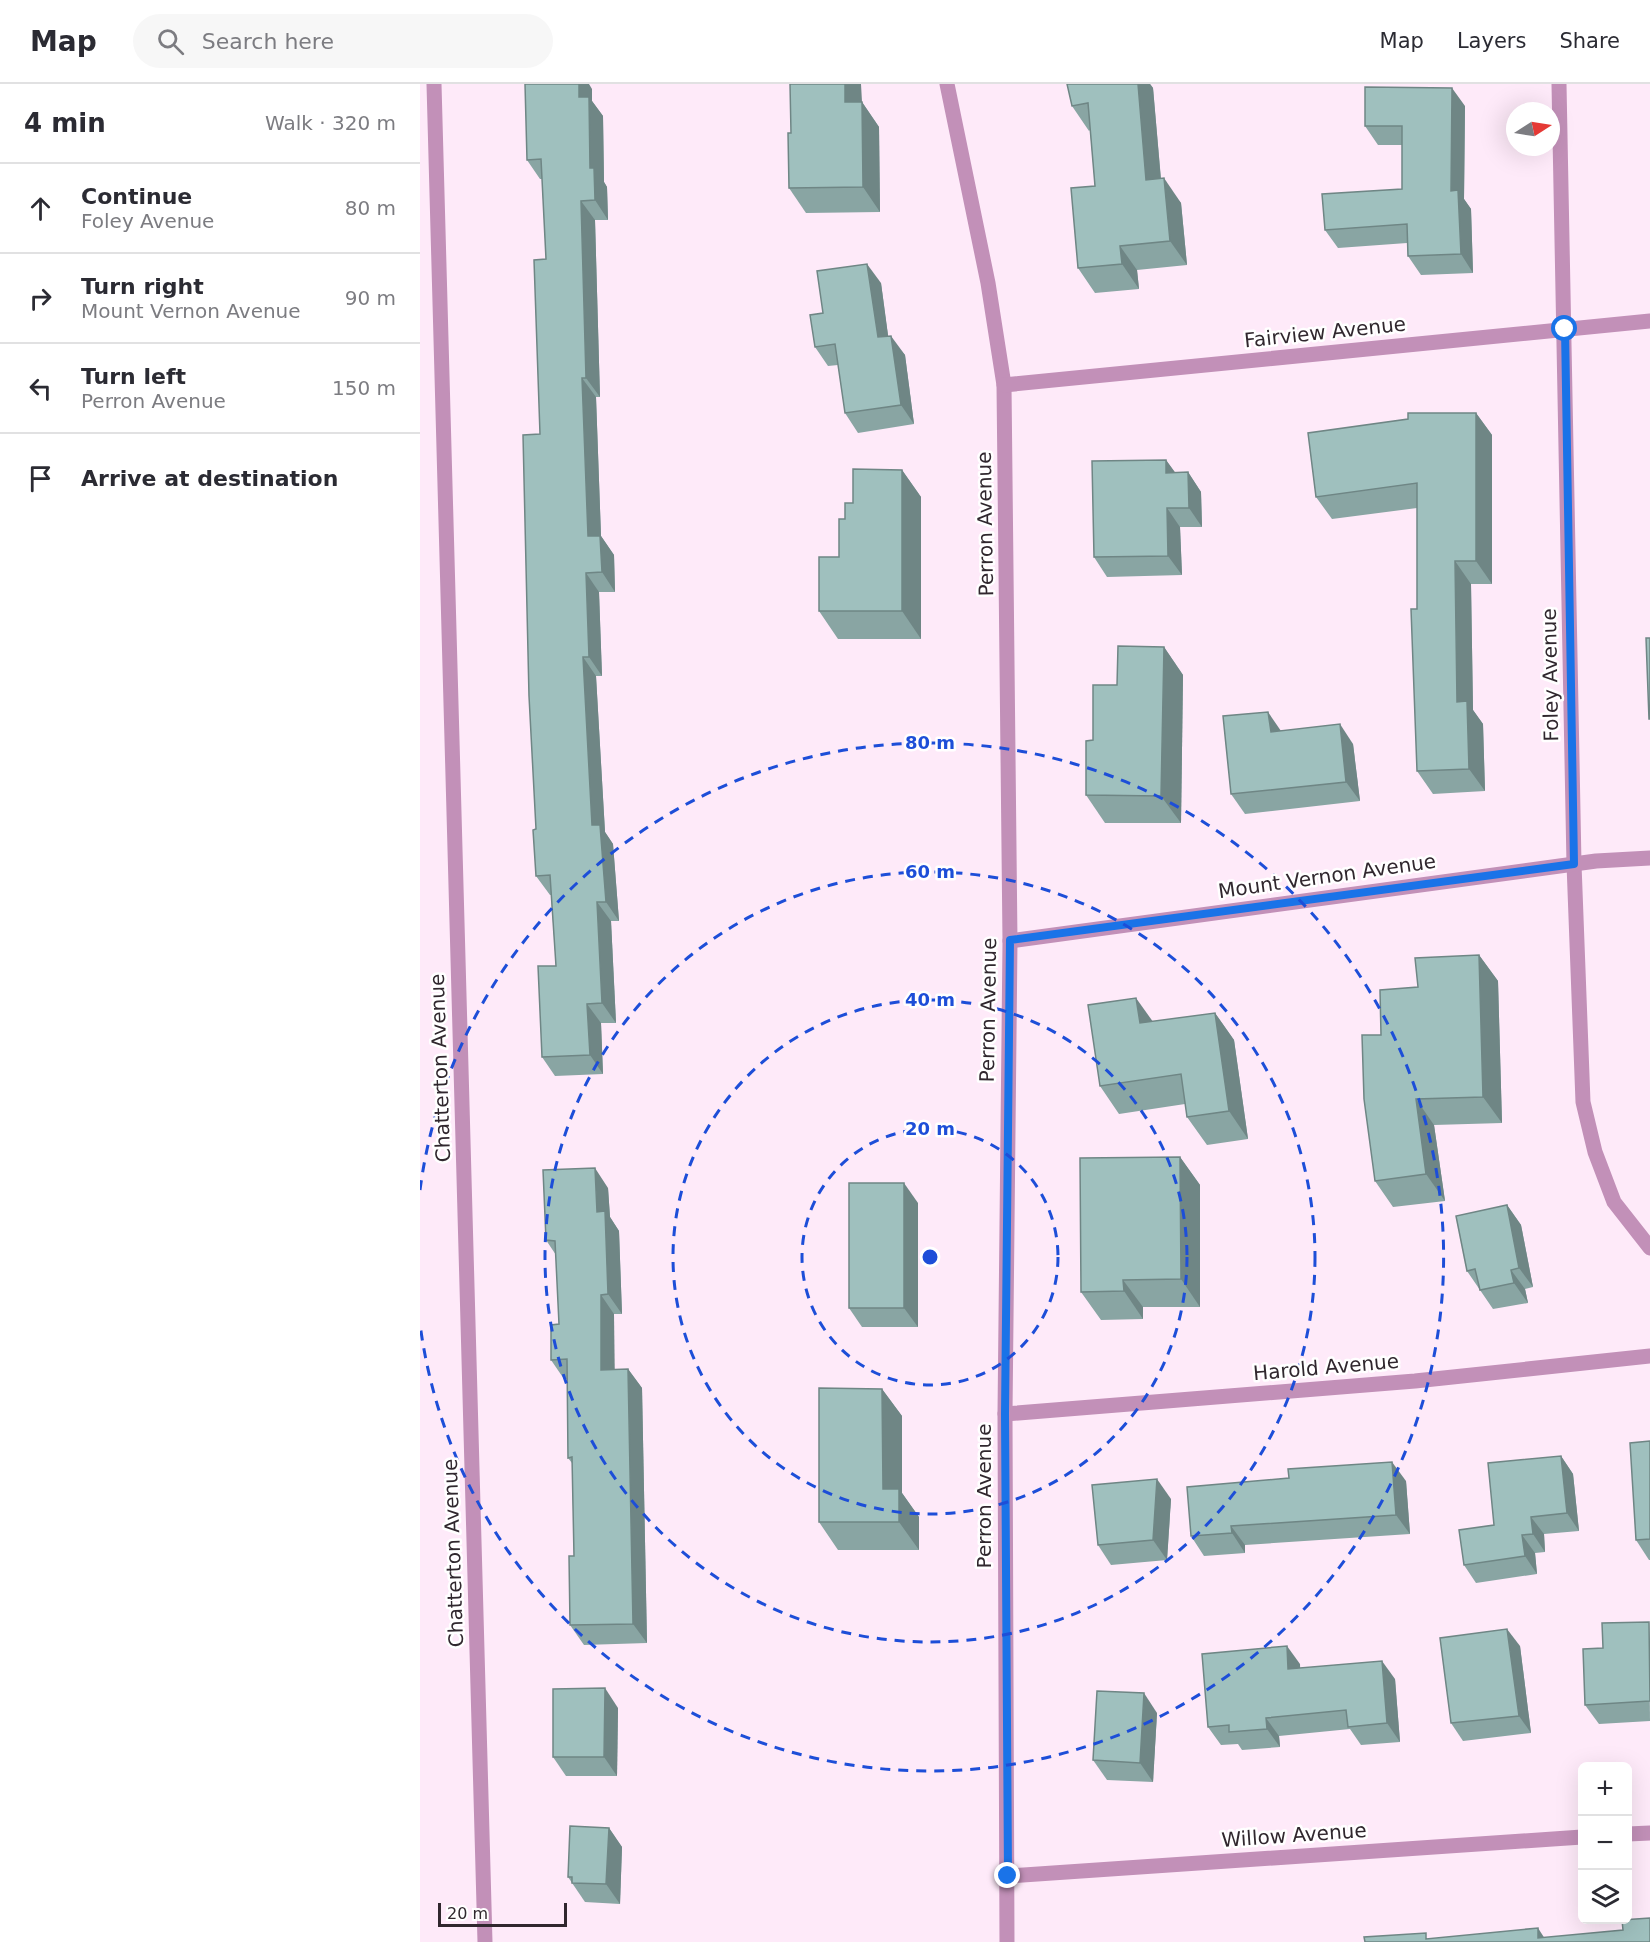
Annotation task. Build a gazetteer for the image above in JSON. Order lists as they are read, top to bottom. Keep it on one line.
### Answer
{"streets":{"street":["Fairview Avenue","Perron Avenue","Foley Avenue","Mount Vernon Avenue","Chatterton Avenue","Harold Avenue","Willow Avenue"]},"crossings":[["Fairview Avenue","Perron Avenue"],["Fairview Avenue","Foley Avenue"],["Perron Avenue","Mount Vernon Avenue"],["Perron Avenue","Harold Avenue"],["Perron Avenue","Willow Avenue"],["Foley Avenue","Mount Vernon Avenue"]],"scale_bar":"20 m","north":"right","page":{"header":"Map","search":"Search here","nav":["Map","Layers","Share"],"heading":["4 min","Walk · 320 m"],"list":[["Continue","Foley Avenue","80 m"],["Turn right","Mount Vernon Avenue","90 m"],["Turn left","Perron Avenue","150 m"],"Arrive at destination"],"map_buttons":["+","−"],"scale":"20 m"},"rings":["80 m","60 m","40 m","20 m"]}
